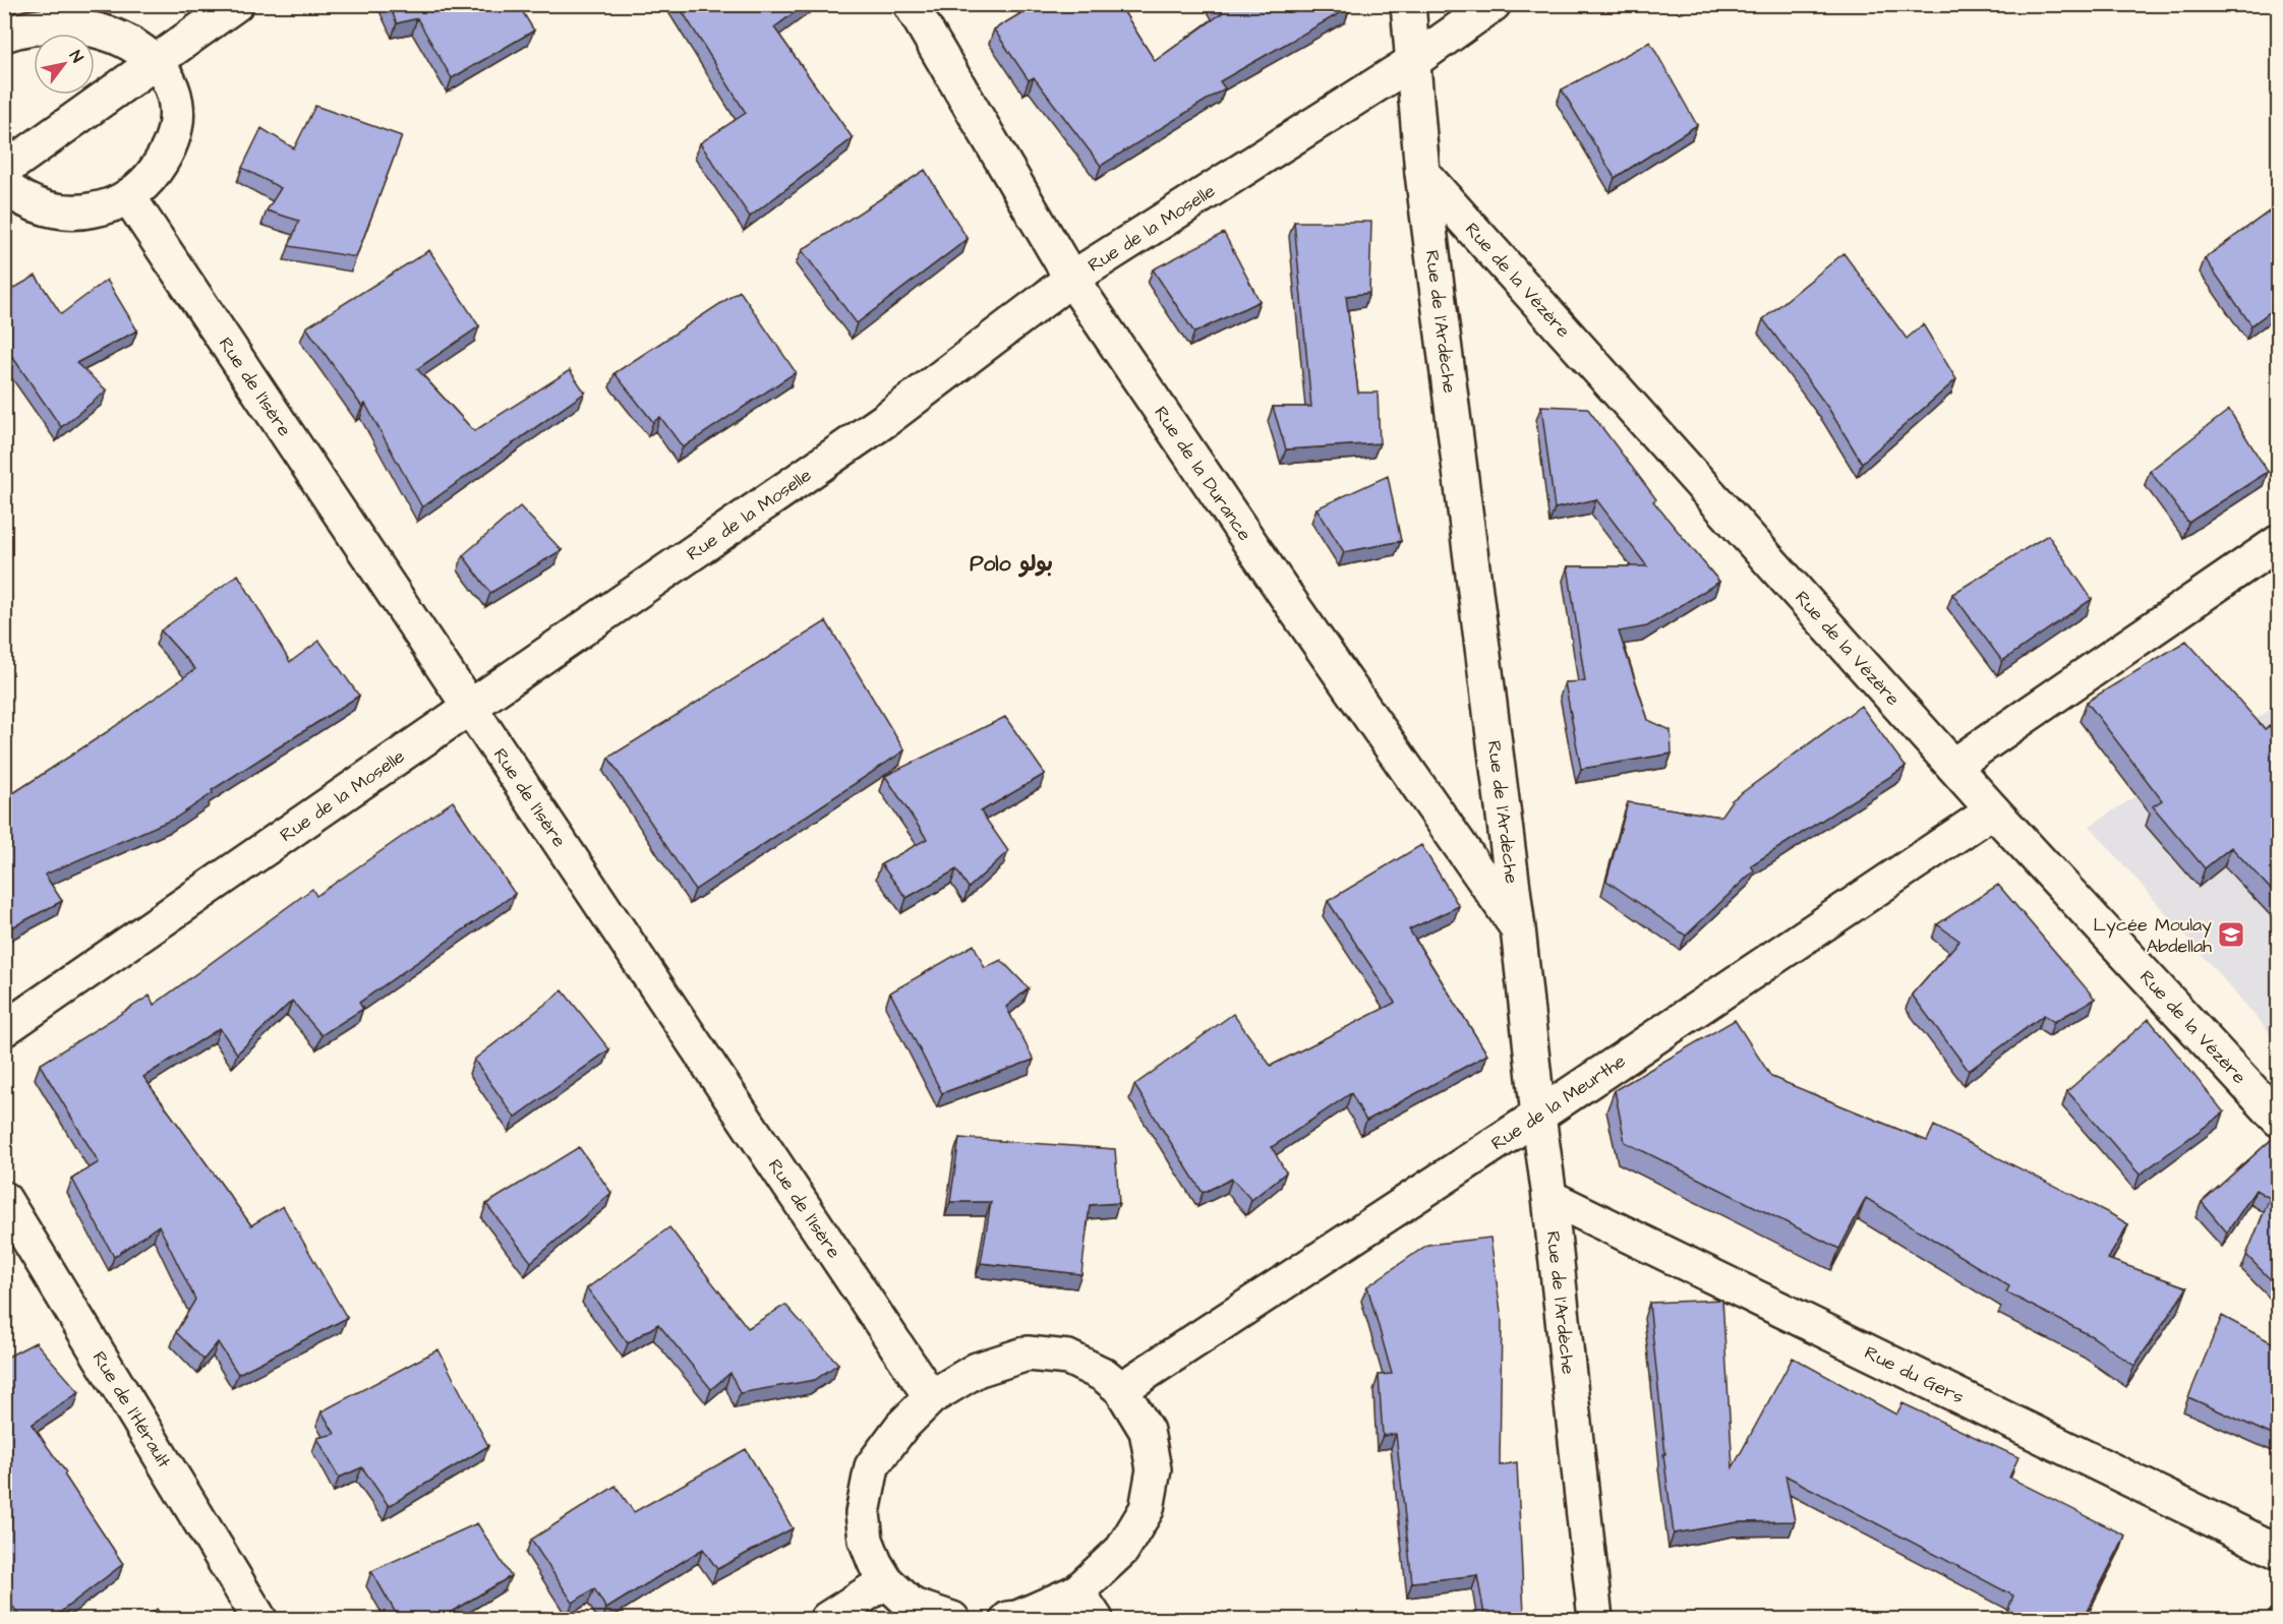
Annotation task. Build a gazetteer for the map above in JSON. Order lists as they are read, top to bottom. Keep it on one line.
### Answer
{"streets":{"street":["Rue de la Moselle","Rue de la Vézère","Rue de l'Ardèche","Rue de l'Isère","Rue de la Durance","Rue de la Meurthe","Rue du Gers","Rue de l'Hérault"]},"crossings":[["Rue de la Moselle","Rue de l'Ardèche"],["Rue de la Moselle","Rue de l'Isère"],["Rue de la Moselle","Rue de la Durance"],["Rue de la Vézère","Rue de l'Ardèche"],["Rue de la Vézère","Rue de la Meurthe"],["Rue de l'Ardèche","Rue de la Durance"],["Rue de l'Ardèche","Rue de la Meurthe"],["Rue de l'Ardèche","Rue du Gers"]],"districts":["Polo بولو"],"places":{"school or university":["Lycée Moulay Abdellah"]},"north":"top right"}
